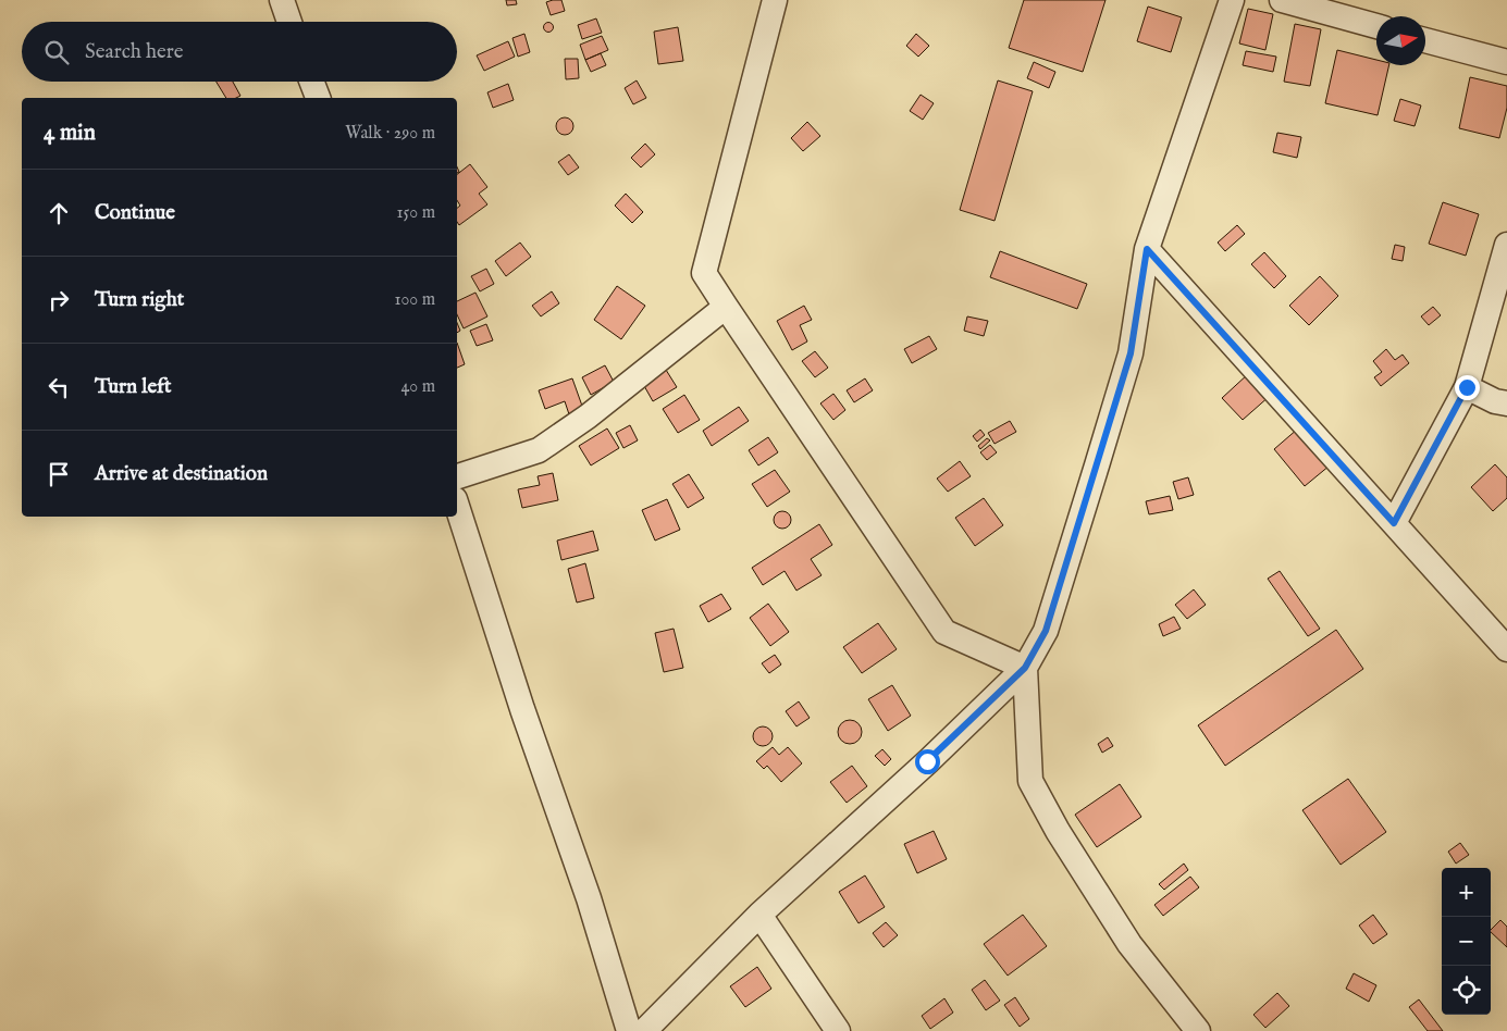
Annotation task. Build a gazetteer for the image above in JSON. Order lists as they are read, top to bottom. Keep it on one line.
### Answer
{"north":"right","page":{"search":"Search here","heading":["4 min","Walk · 290 m"],"list":[["Continue","150 m"],["Turn right","100 m"],["Turn left","40 m"],"Arrive at destination"],"map_buttons":["+","−"]}}
